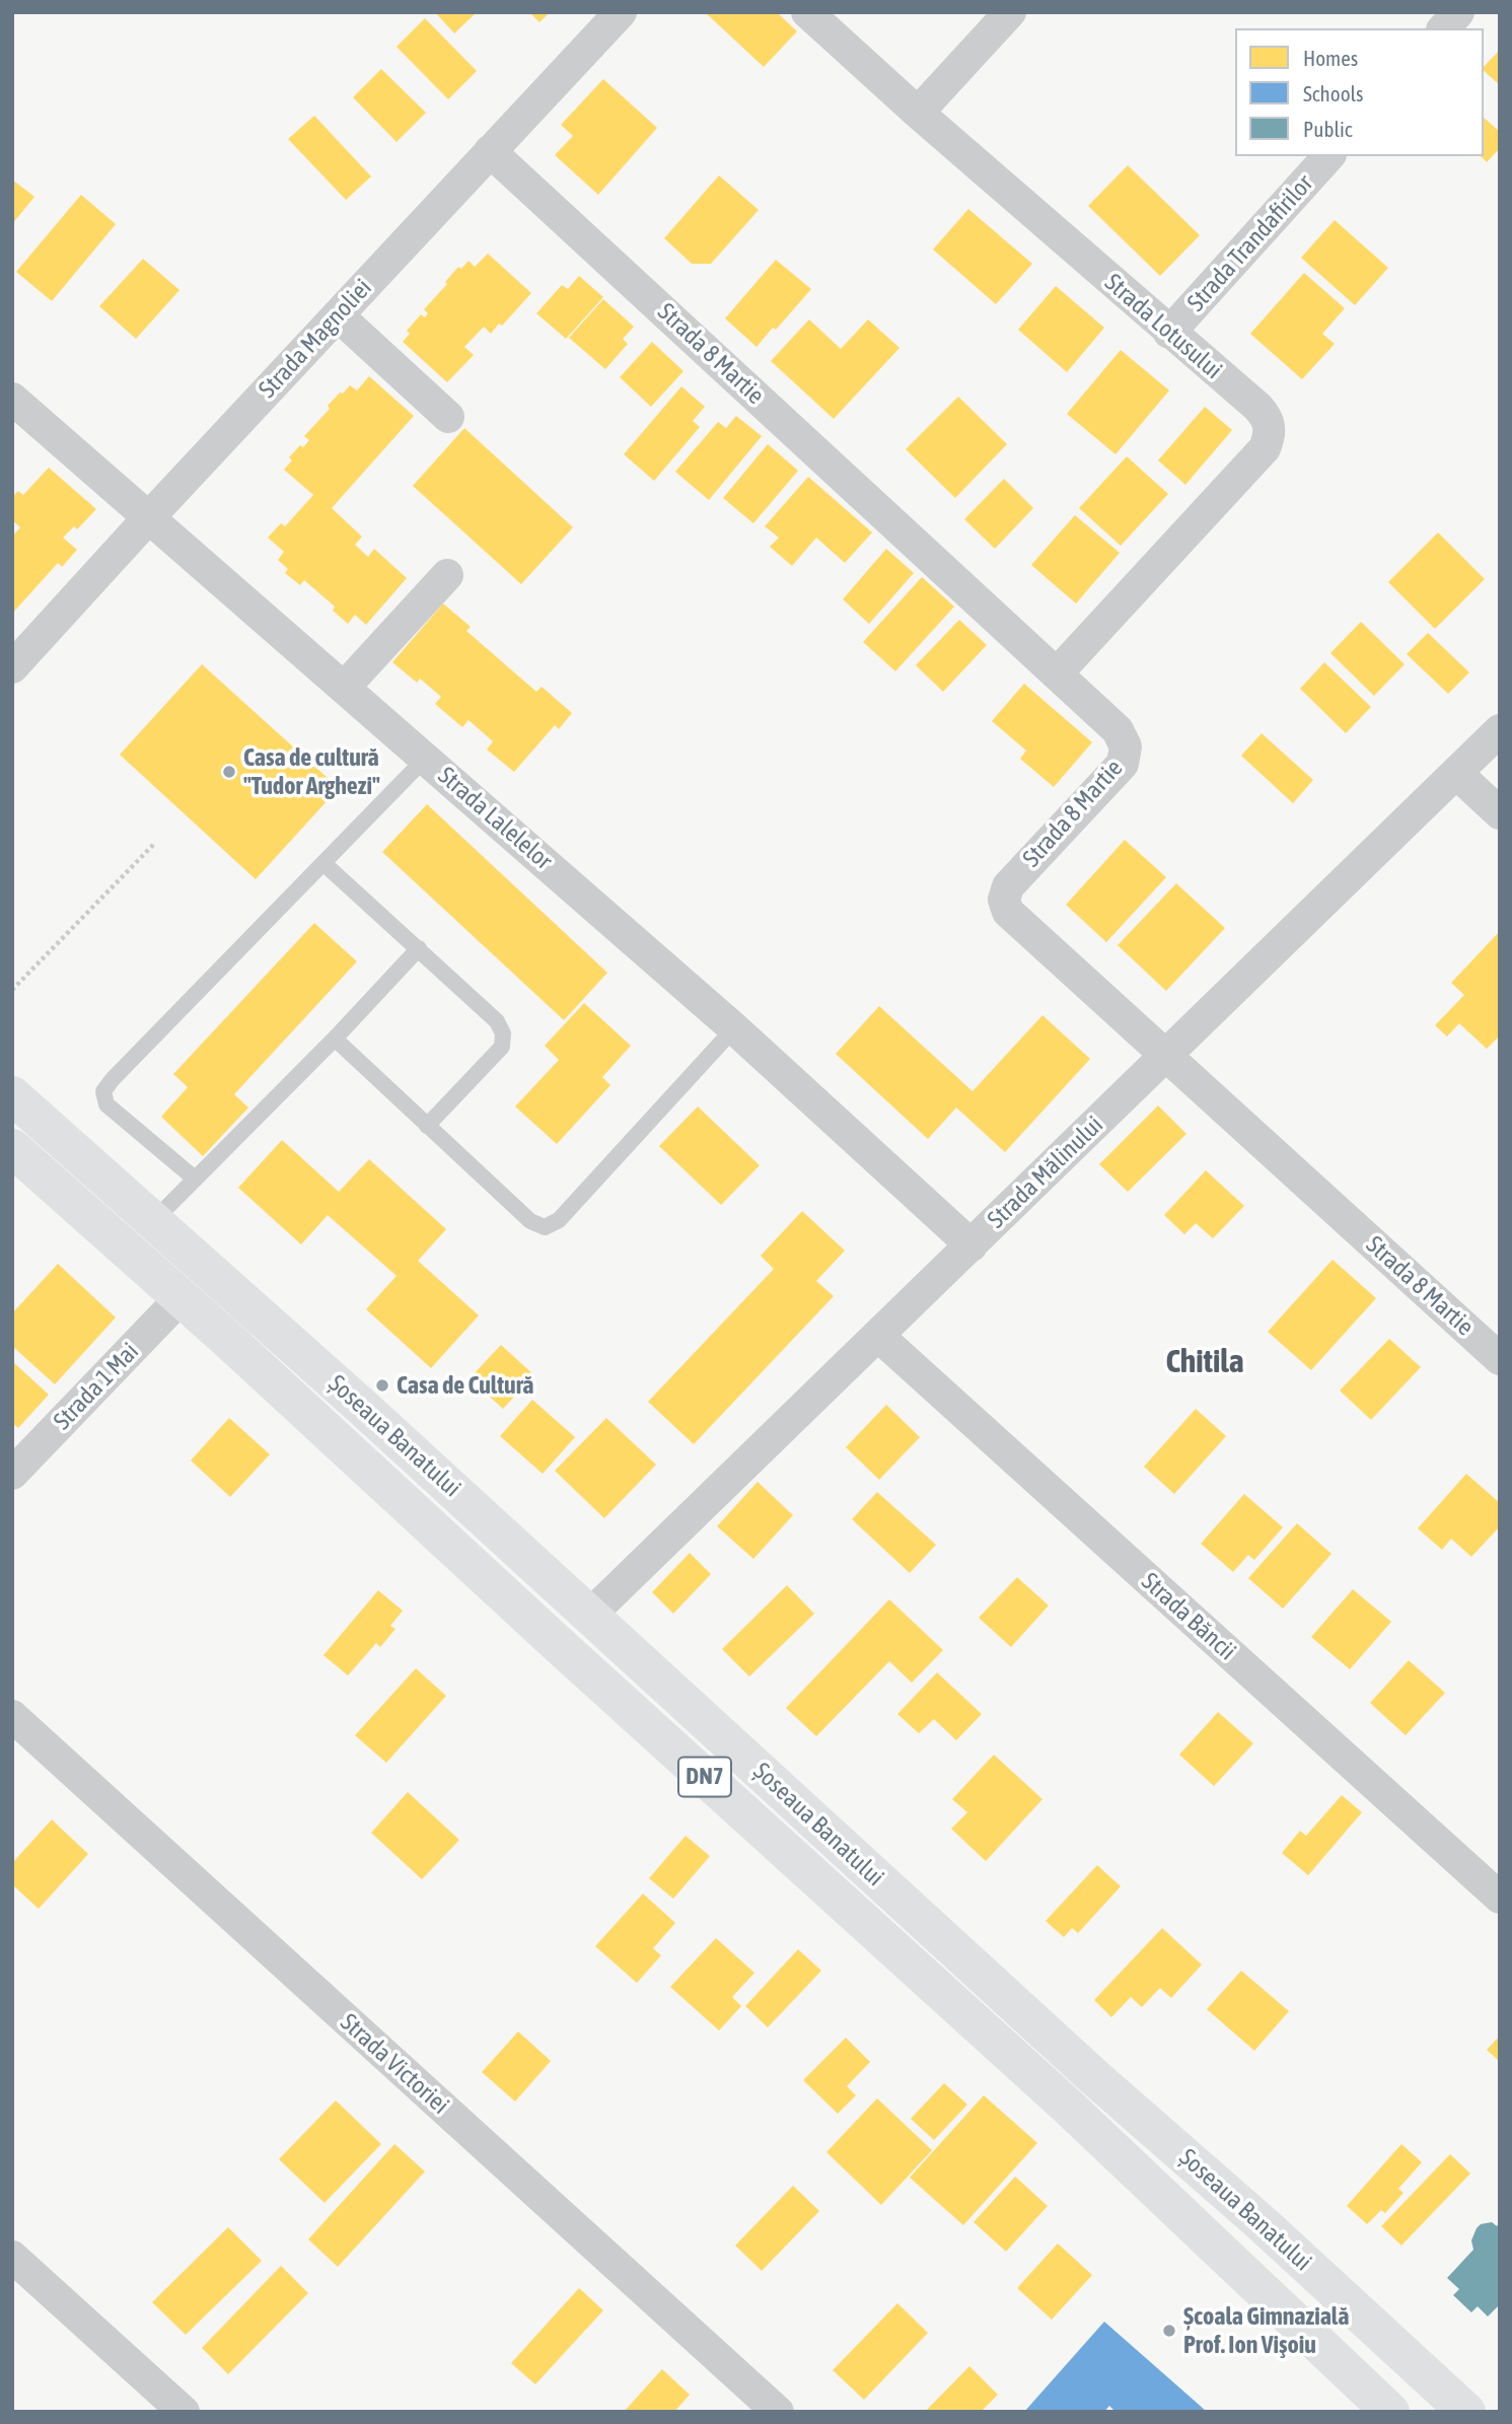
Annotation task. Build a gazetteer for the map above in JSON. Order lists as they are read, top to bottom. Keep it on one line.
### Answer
{"streets":{"main road":["Șoseaua Banatului","DN7"],"street":["Strada Trandafirilor","Strada Lotusului","Strada Magnoliei","Strada 8 Martie","Strada Lalelelor","Strada Mălinului","Strada 1 Mai","Strada Băncii","Strada Victoriei"]},"crossings":[["Strada Trandafirilor","Strada Lotusului"],["Strada Lotusului","Strada 8 Martie"],["Strada Magnoliei","Strada 8 Martie"],["Strada Magnoliei","Strada Lalelelor"],["Strada 8 Martie","Strada Mălinului"],["Strada Lalelelor","Strada Mălinului"],["Strada Mălinului","Șoseaua Banatului"],["Strada Mălinului","Strada Băncii"],["Strada 1 Mai","Șoseaua Banatului"]],"districts":["Chitila"],"places":["Casa de cultură \"Tudor Arghezi\"","Casa de Cultură","Școala Gimnazială Prof. Ion Vişoiu"],"legend":["Homes","Schools","Public"]}
